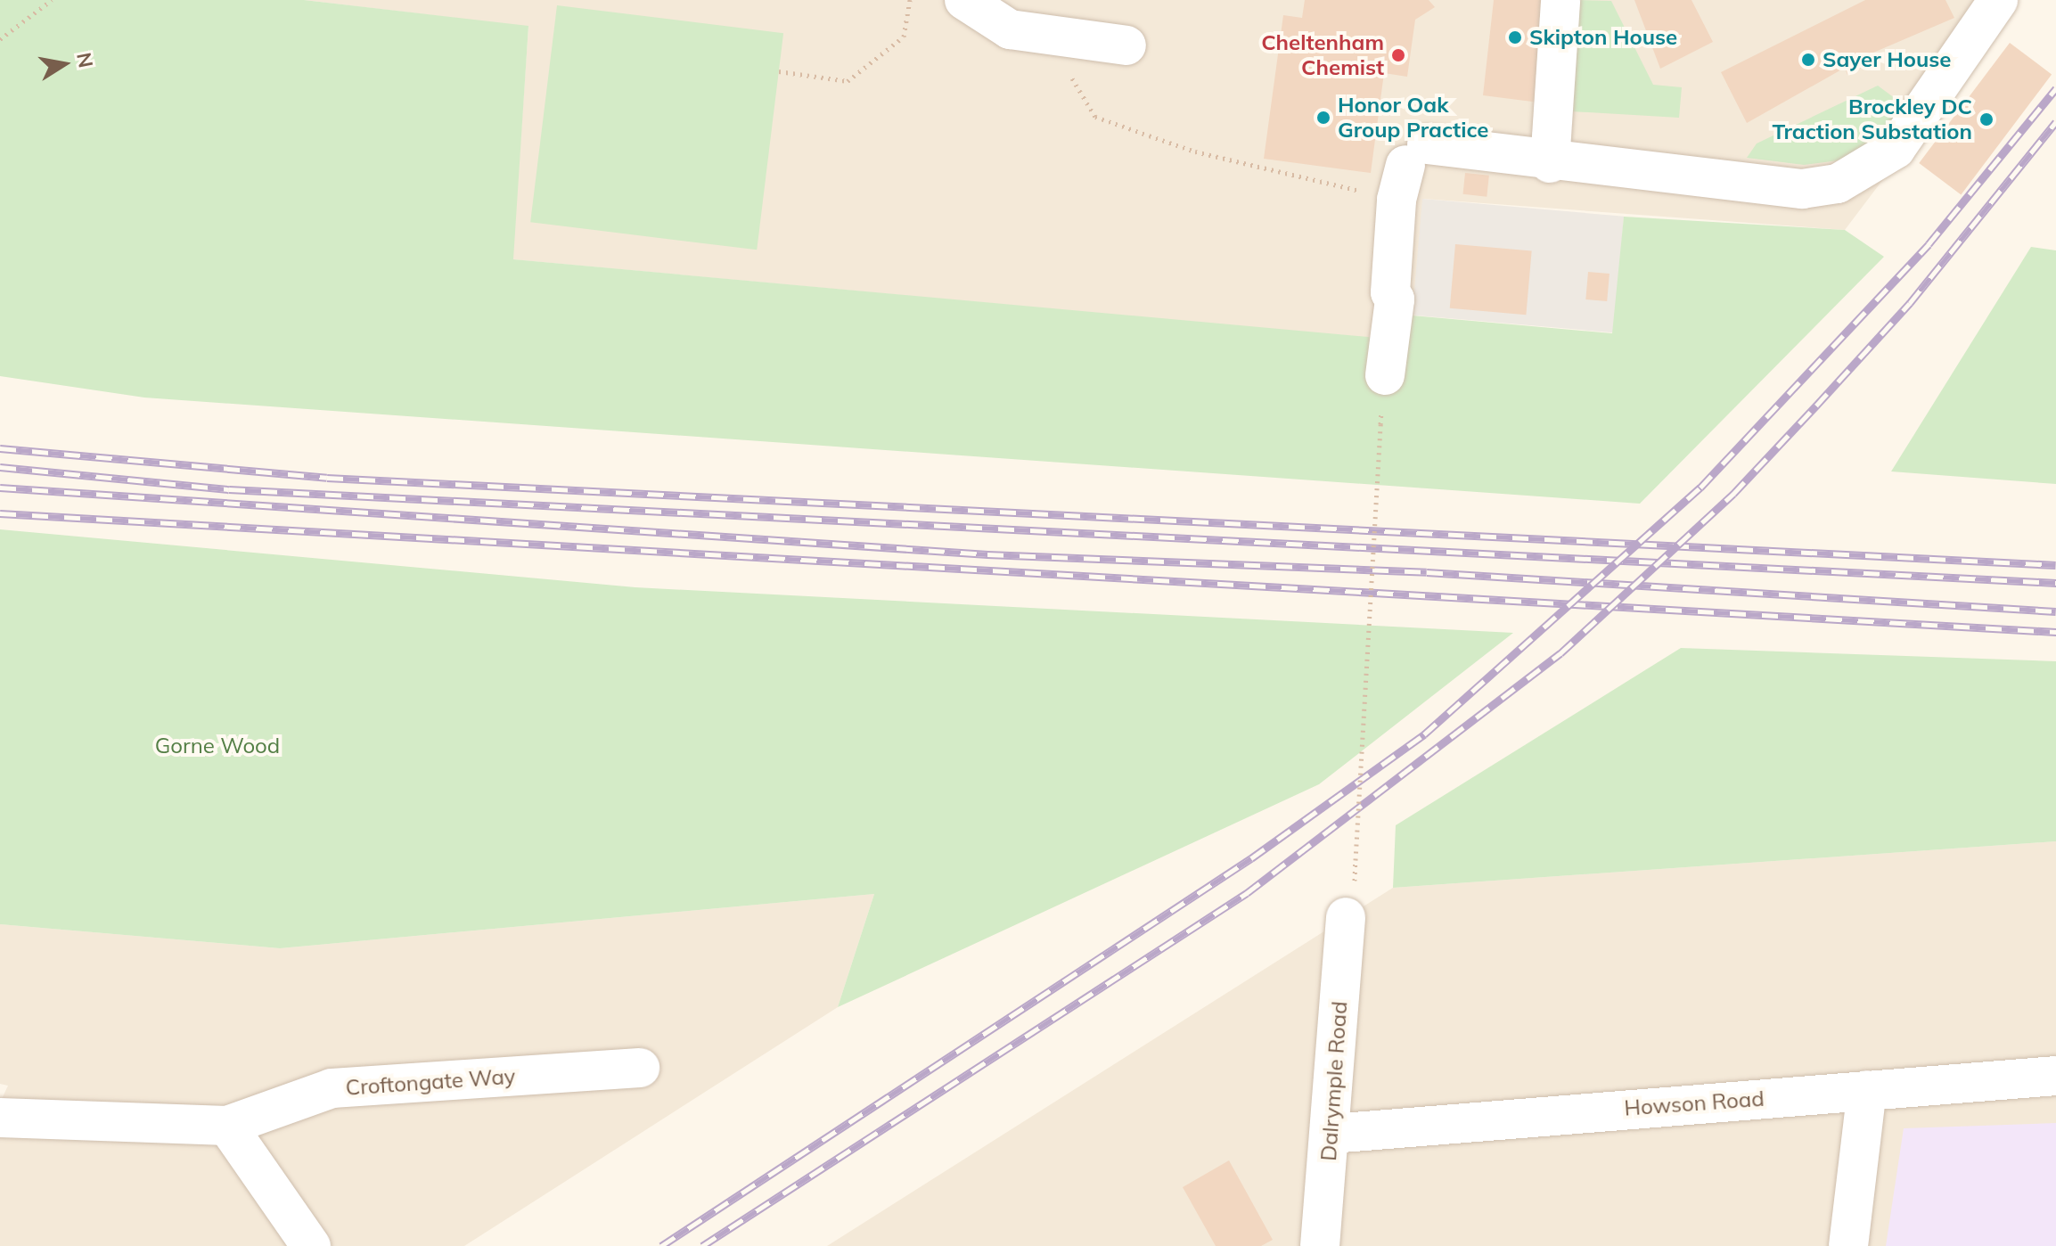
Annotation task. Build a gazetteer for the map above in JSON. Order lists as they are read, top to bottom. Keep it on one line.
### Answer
{"streets":{"street":["Dalrymple Road","Croftongate Way","Howson Road"]},"crossings":[["Dalrymple Road","Howson Road"]],"parks":["Gorne Wood"],"places":["Skipton House","Cheltenham Chemist","Sayer House","Honor Oak Group Practice","Brockley DC Traction Substation"],"north":"right"}
